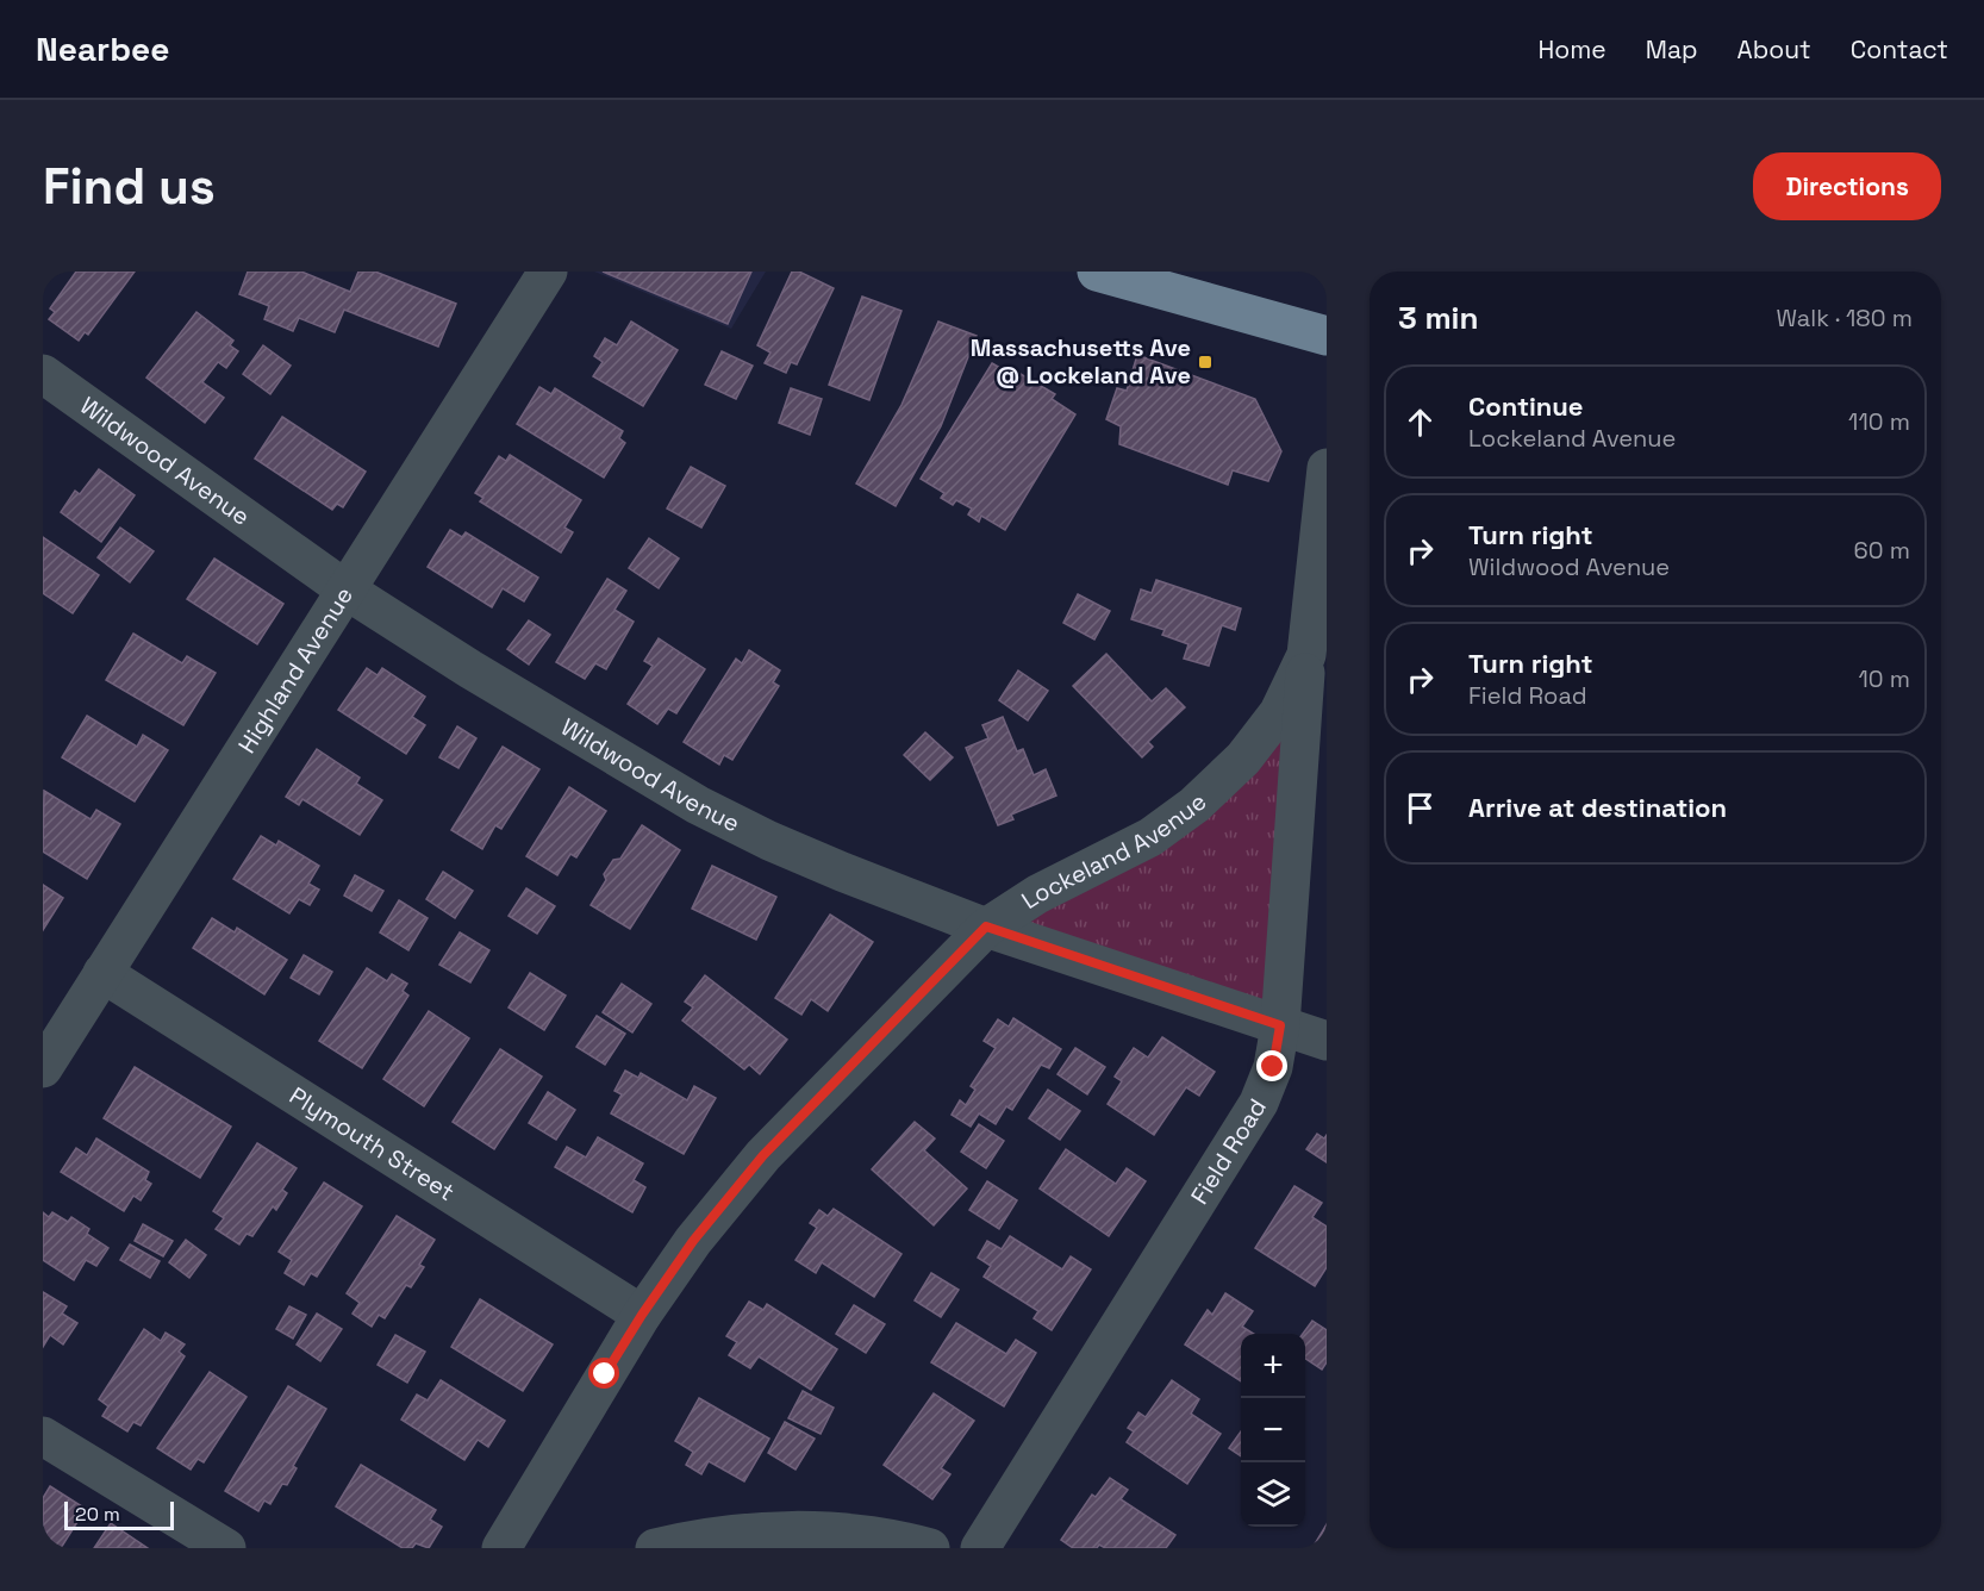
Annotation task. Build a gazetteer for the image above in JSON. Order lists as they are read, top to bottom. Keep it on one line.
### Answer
{"streets":{"street":["Wildwood Avenue","Highland Avenue","Lockeland Avenue","Plymouth Street","Field Road"]},"crossings":[["Wildwood Avenue","Highland Avenue"],["Wildwood Avenue","Lockeland Avenue"],["Wildwood Avenue","Field Road"],["Highland Avenue","Plymouth Street"],["Lockeland Avenue","Plymouth Street"],["Lockeland Avenue","Field Road"]],"places":{"transit":["Massachusetts Ave @ Lockeland Ave"]},"scale_bar":"20 m","page":{"header":"Nearbee","nav":["Home","Map","About","Contact"],"buttons":"Directions","title":"Find us","heading":["3 min","Walk · 180 m"],"list":[["Continue","Lockeland Avenue","110 m"],["Turn right","Wildwood Avenue","60 m"],["Turn right","Field Road","10 m"],"Arrive at destination"],"map_buttons":["+","−"],"scale":"20 m"}}
